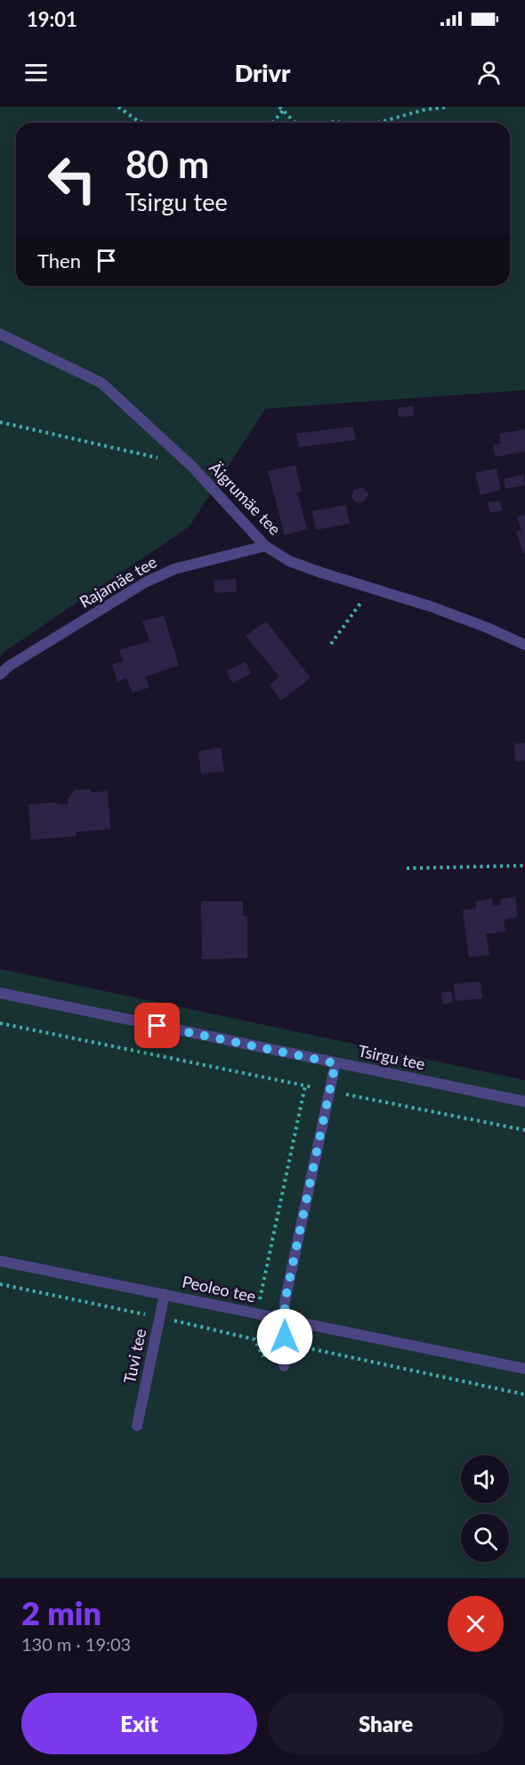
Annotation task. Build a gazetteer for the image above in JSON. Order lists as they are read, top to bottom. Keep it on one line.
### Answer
{"streets":{"street":["Äigrumäe tee","Rajamäe tee","Tsirgu tee","Peoleo tee","Tuvi tee"]},"crossings":[["Äigrumäe tee","Rajamäe tee"],["Peoleo tee","Tuvi tee"]],"page":{"status":"19:01","header":"Drivr","turn":["80 m","Tsirgu tee"],"then":"Then","heading":["2 min","130 m · 19:03"],"buttons":["Exit","Share"]}}
